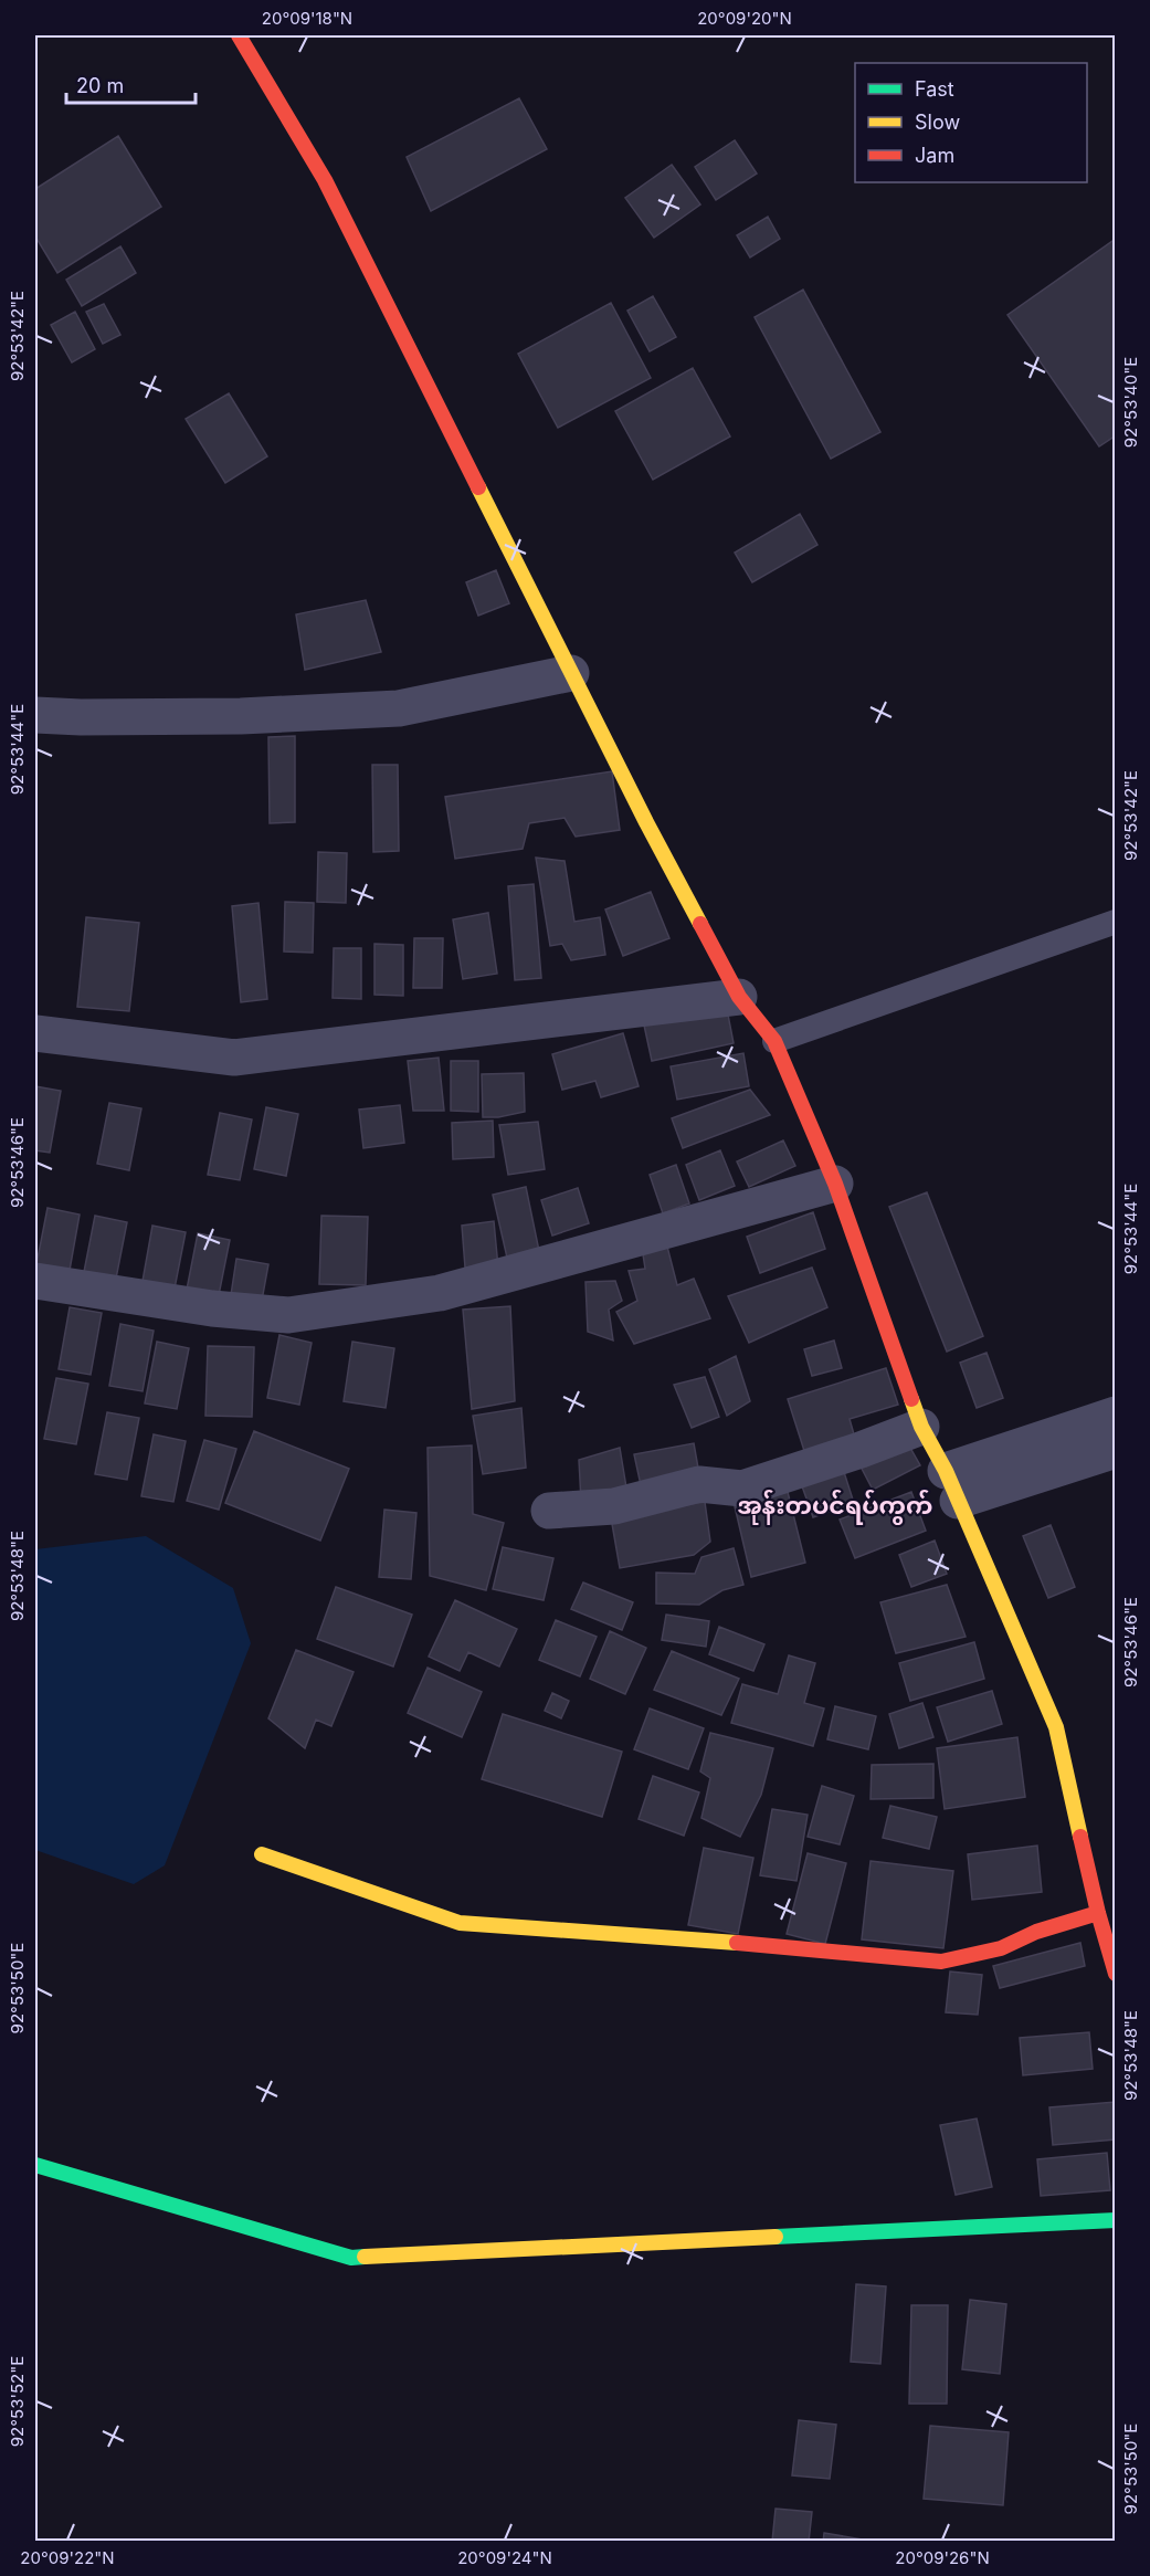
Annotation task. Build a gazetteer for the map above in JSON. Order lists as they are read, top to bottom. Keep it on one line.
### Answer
{"districts":["အုန်းတပင်ရပ်ကွက်"],"legend":["Fast","Slow","Jam"],"scale_bar":"20 m","coordinates":["20°09'18\"N","20°09'20\"N","92°53'42\"E","92°53'40\"E","92°53'44\"E","92°53'46\"E","92°53'48\"E","92°53'50\"E","92°53'52\"E","20°09'22\"N","20°09'24\"N","20°09'26\"N"]}
